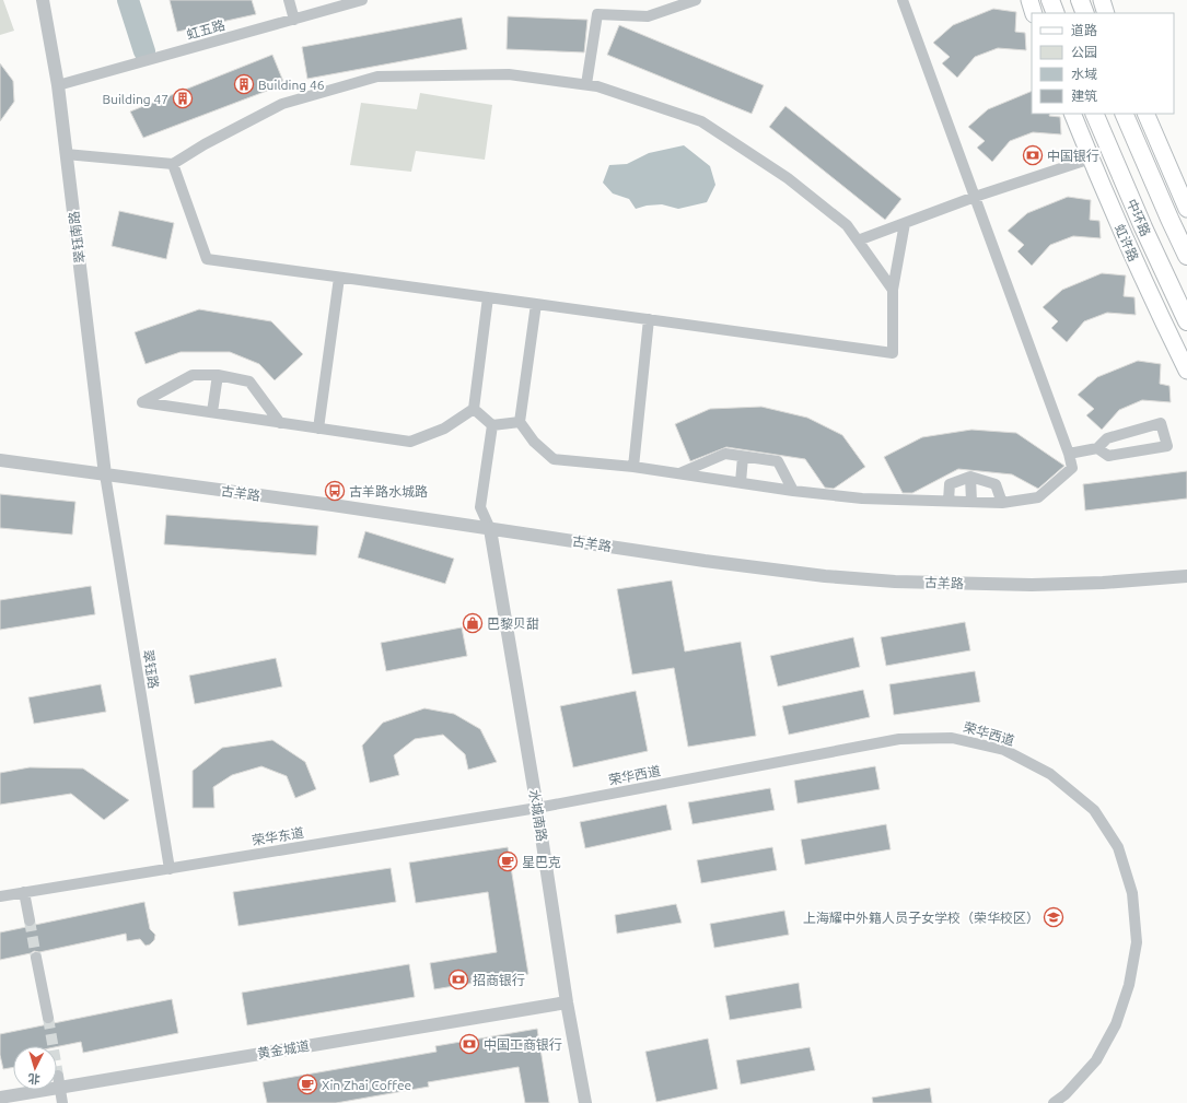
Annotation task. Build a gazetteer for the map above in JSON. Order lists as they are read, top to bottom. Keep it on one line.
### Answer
{"streets":{"highway":["中环路"],"main road":["虹许路"],"street":["虹五路","翠钰南路","古羊路","翠钰路","荣华西道","水城南路","荣华东道","黄金城道"]},"crossings":[["虹五路","翠钰南路"],["翠钰南路","古羊路"],["翠钰南路","翠钰路"],["古羊路","翠钰路"],["古羊路","水城南路"],["翠钰路","荣华东道"],["荣华西道","水城南路"],["荣华西道","荣华东道"],["水城南路","荣华东道"],["水城南路","黄金城道"]],"places":{"building":["Building 46","Building 47"],"bank":["中国银行","招商银行","中国工商银行"],"bus stop":["古羊路水城路"],"shop":["巴黎贝甜"],"cafe":["星巴克","Xin Zhai Coffee"],"school or university":["上海耀中外籍人员子女学校（荣华校区）"]},"legend":["道路","公园","水域","建筑"],"north":"bottom"}
